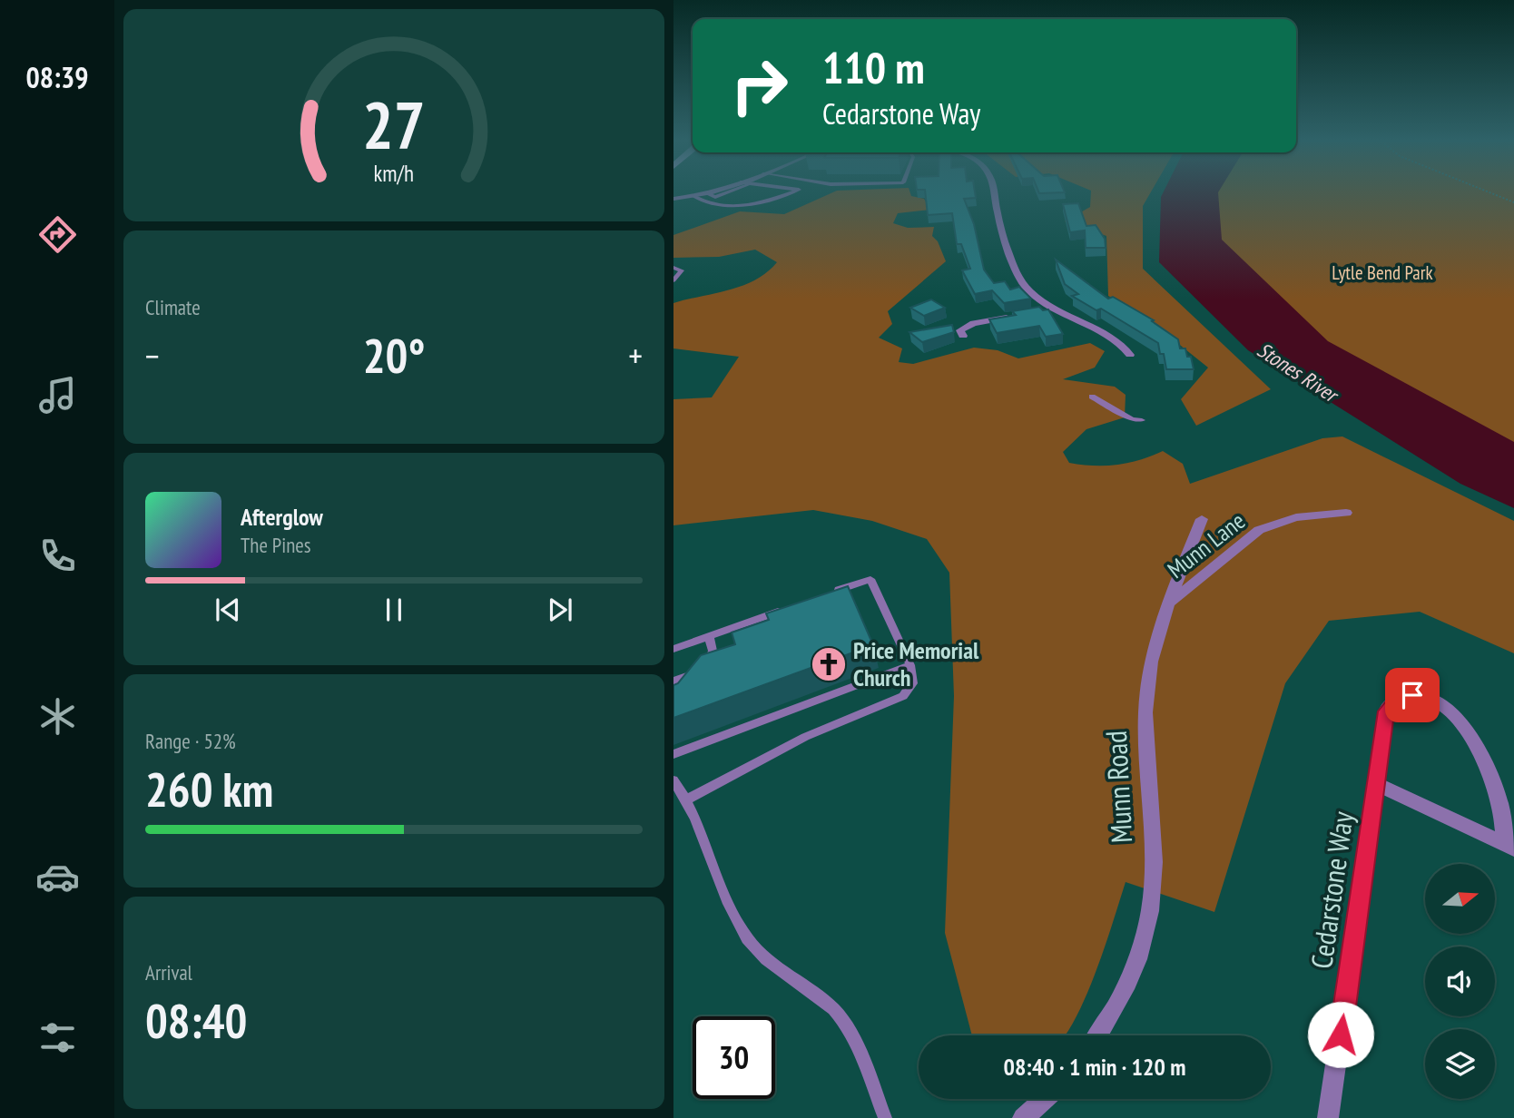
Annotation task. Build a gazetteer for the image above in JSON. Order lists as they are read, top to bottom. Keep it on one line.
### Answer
{"streets":{"street":["Munn Lane","Munn Road","Cedarstone Way"]},"crossings":[["Munn Lane","Munn Road"]],"water":["Stones River"],"parks":["Lytle Bend Park"],"places":{"church":["Price Memorial Church"]},"north":"right","page":{"tabs":"08:39","turn":["110 m","Cedarstone Way"],"tile":["Climate",["Range · 52%","260 km"],["Arrival","08:40"]],"heat":["−","20°","+"],"song":["Afterglow","The Pines"],"limit":"30","trip":"08:40 · 1 min · 120 m","gauge":["27","km/h"]}}
